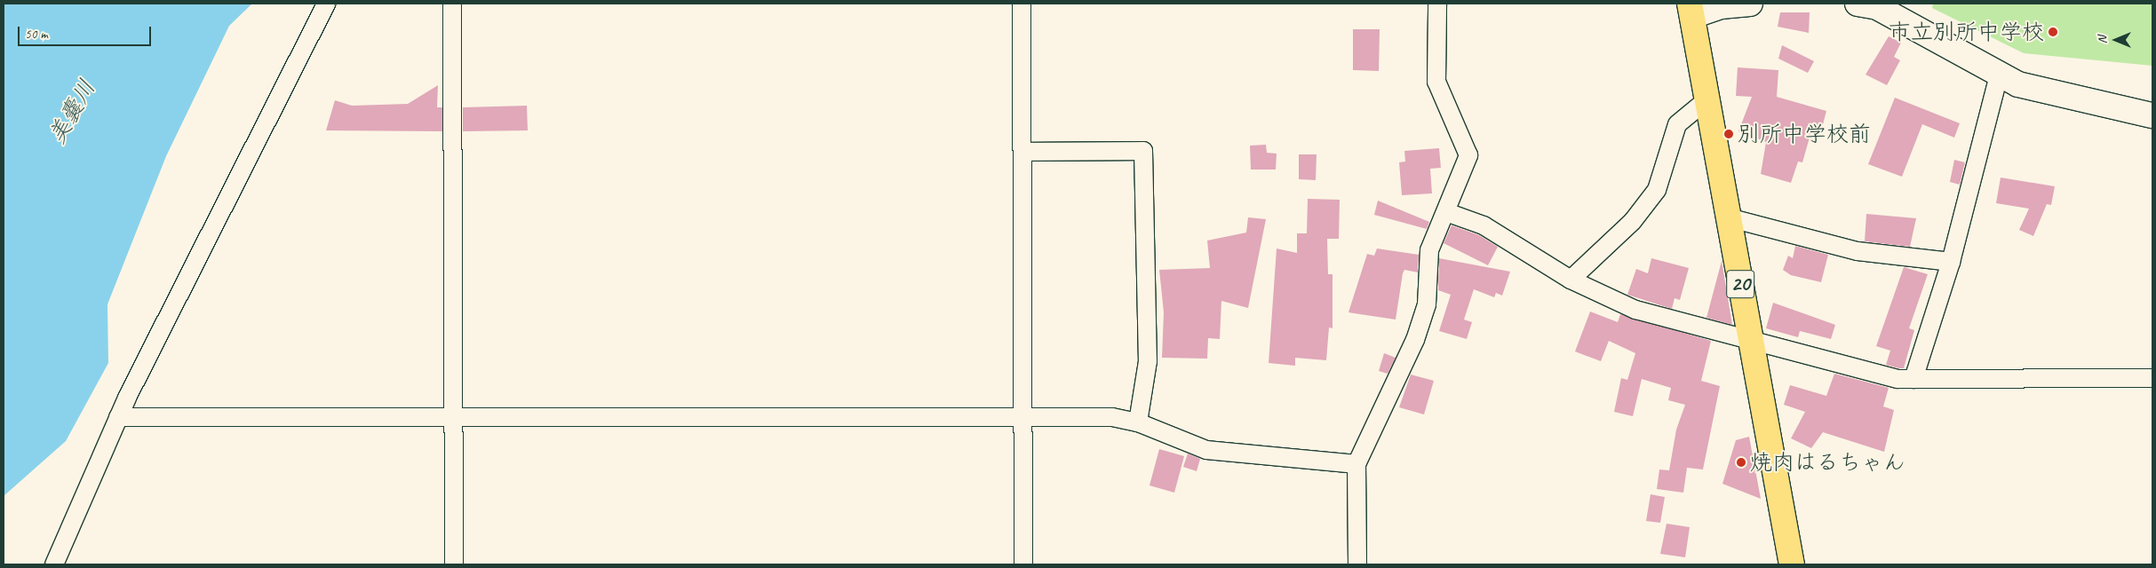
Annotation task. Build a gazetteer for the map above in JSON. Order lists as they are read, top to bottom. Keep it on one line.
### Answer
{"streets":{"main road":["20"]},"water":["美嚢川"],"places":["市立別所中学校","別所中学校前","焼肉はるちゃん"],"scale_bar":"50 m","north":"left"}
